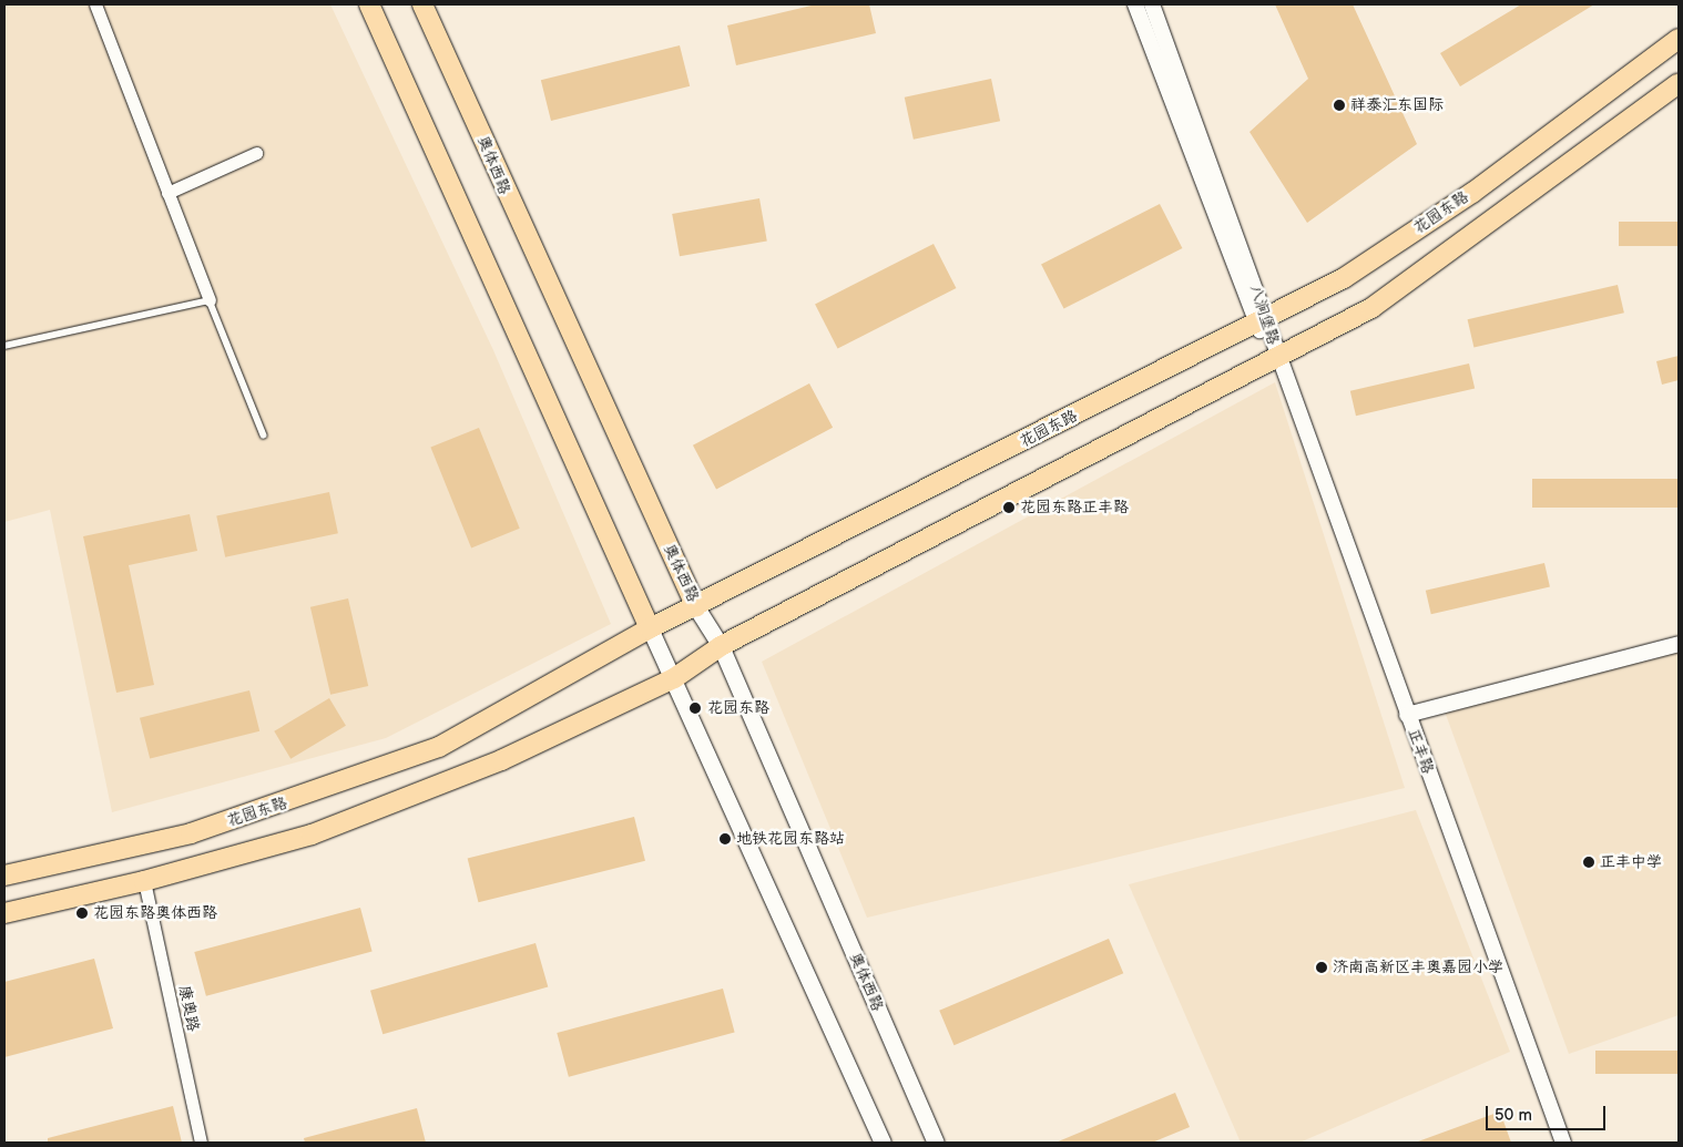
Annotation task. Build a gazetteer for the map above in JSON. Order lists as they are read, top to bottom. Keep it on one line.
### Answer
{"streets":{"main road":["奥体西路","花园东路"],"street":["八涧堡路","正丰路","康奥路"]},"crossings":[["奥体西路","花园东路"],["花园东路","八涧堡路"],["八涧堡路","正丰路"]],"places":["祥泰汇东国际","花园东路正丰路","花园东路","地铁花园东路站","正丰中学","花园东路奥体西路","济南高新区丰奥嘉园小学"],"scale_bar":"50 m"}
